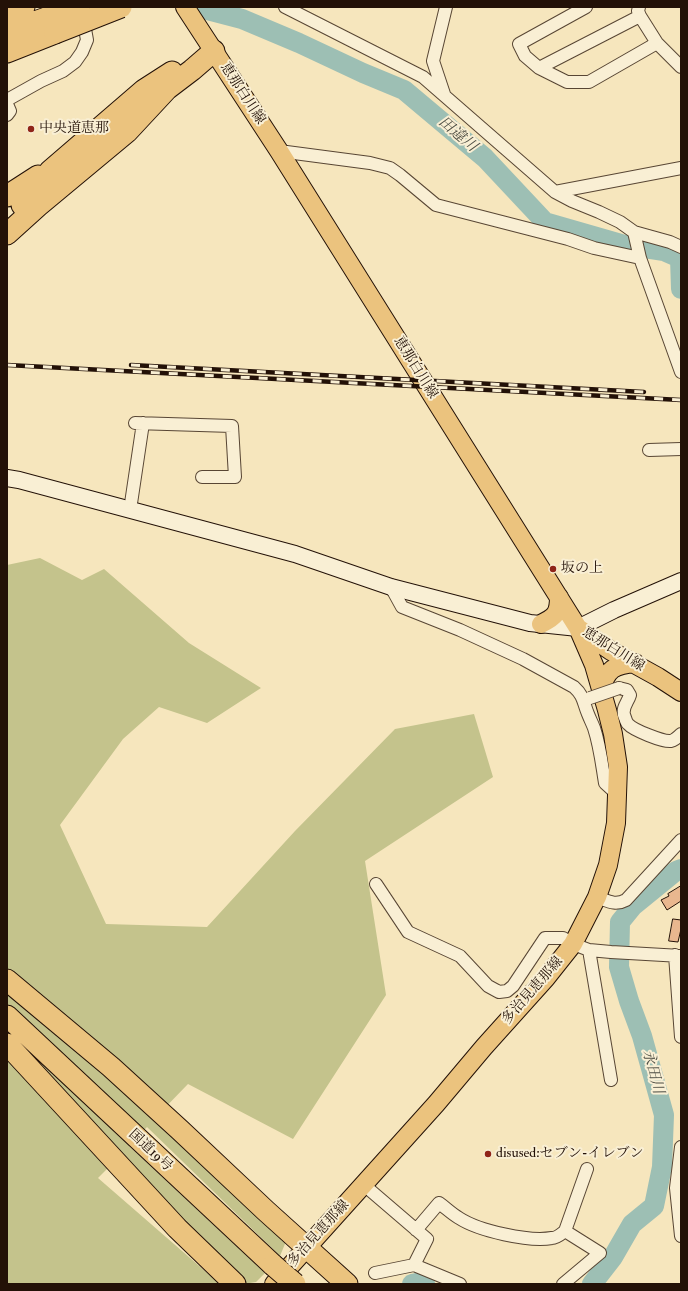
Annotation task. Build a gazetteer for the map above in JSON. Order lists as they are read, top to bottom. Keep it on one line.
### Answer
{"streets":{"highway":["国道19号"],"main road":["恵那白川線","多治見恵那線"]},"crossings":[["恵那白川線","多治見恵那線"],["多治見恵那線","国道19号"]],"water":["田違川","永田川"],"places":["中央道恵那","坂の上","disused:セブン-イレブン"]}
